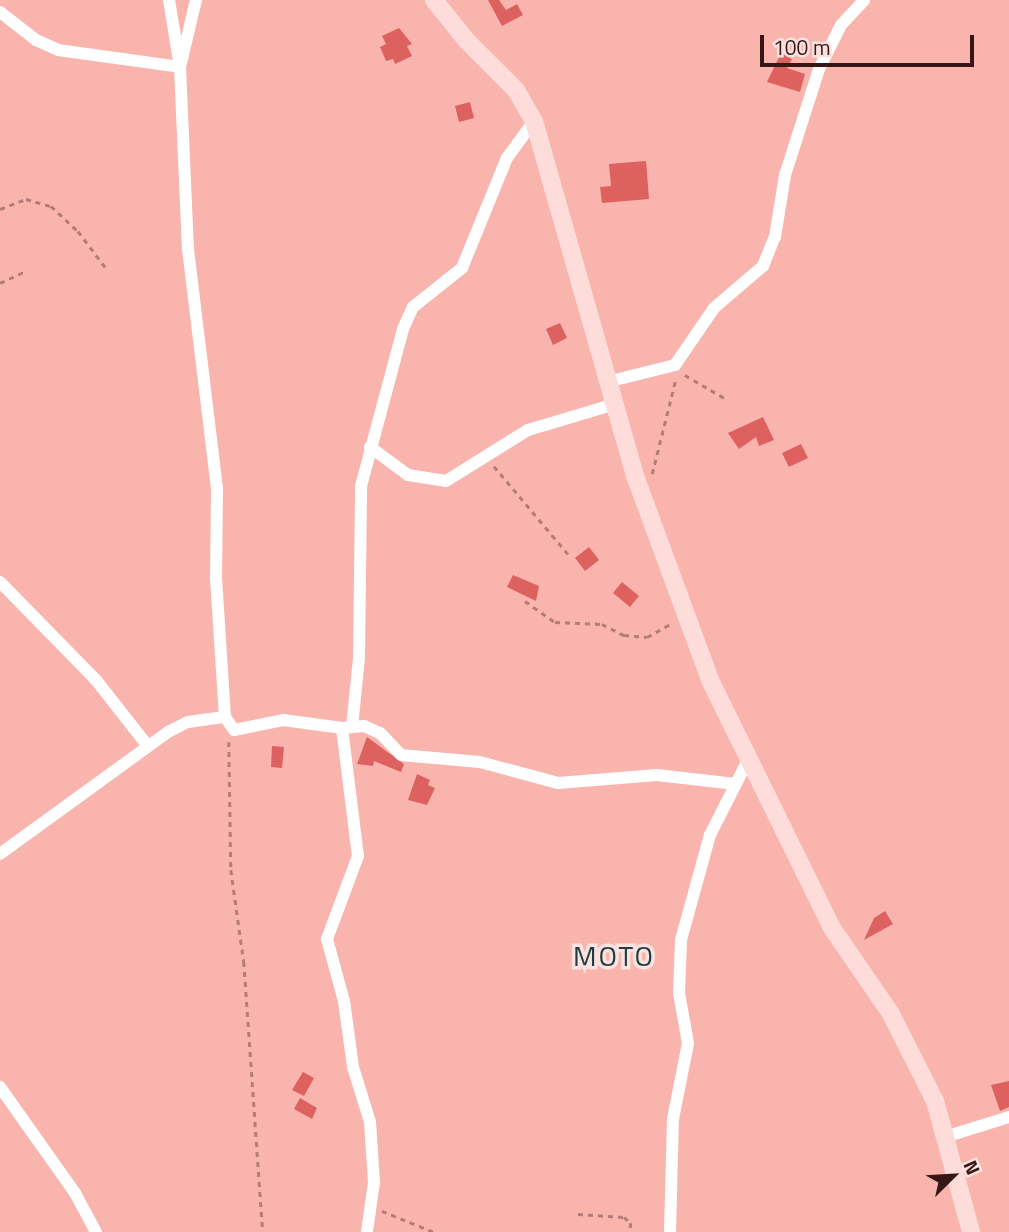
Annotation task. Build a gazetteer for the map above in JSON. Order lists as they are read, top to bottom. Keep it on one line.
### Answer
{"districts":["MOTO"],"scale_bar":"100 m","north":"top right"}
